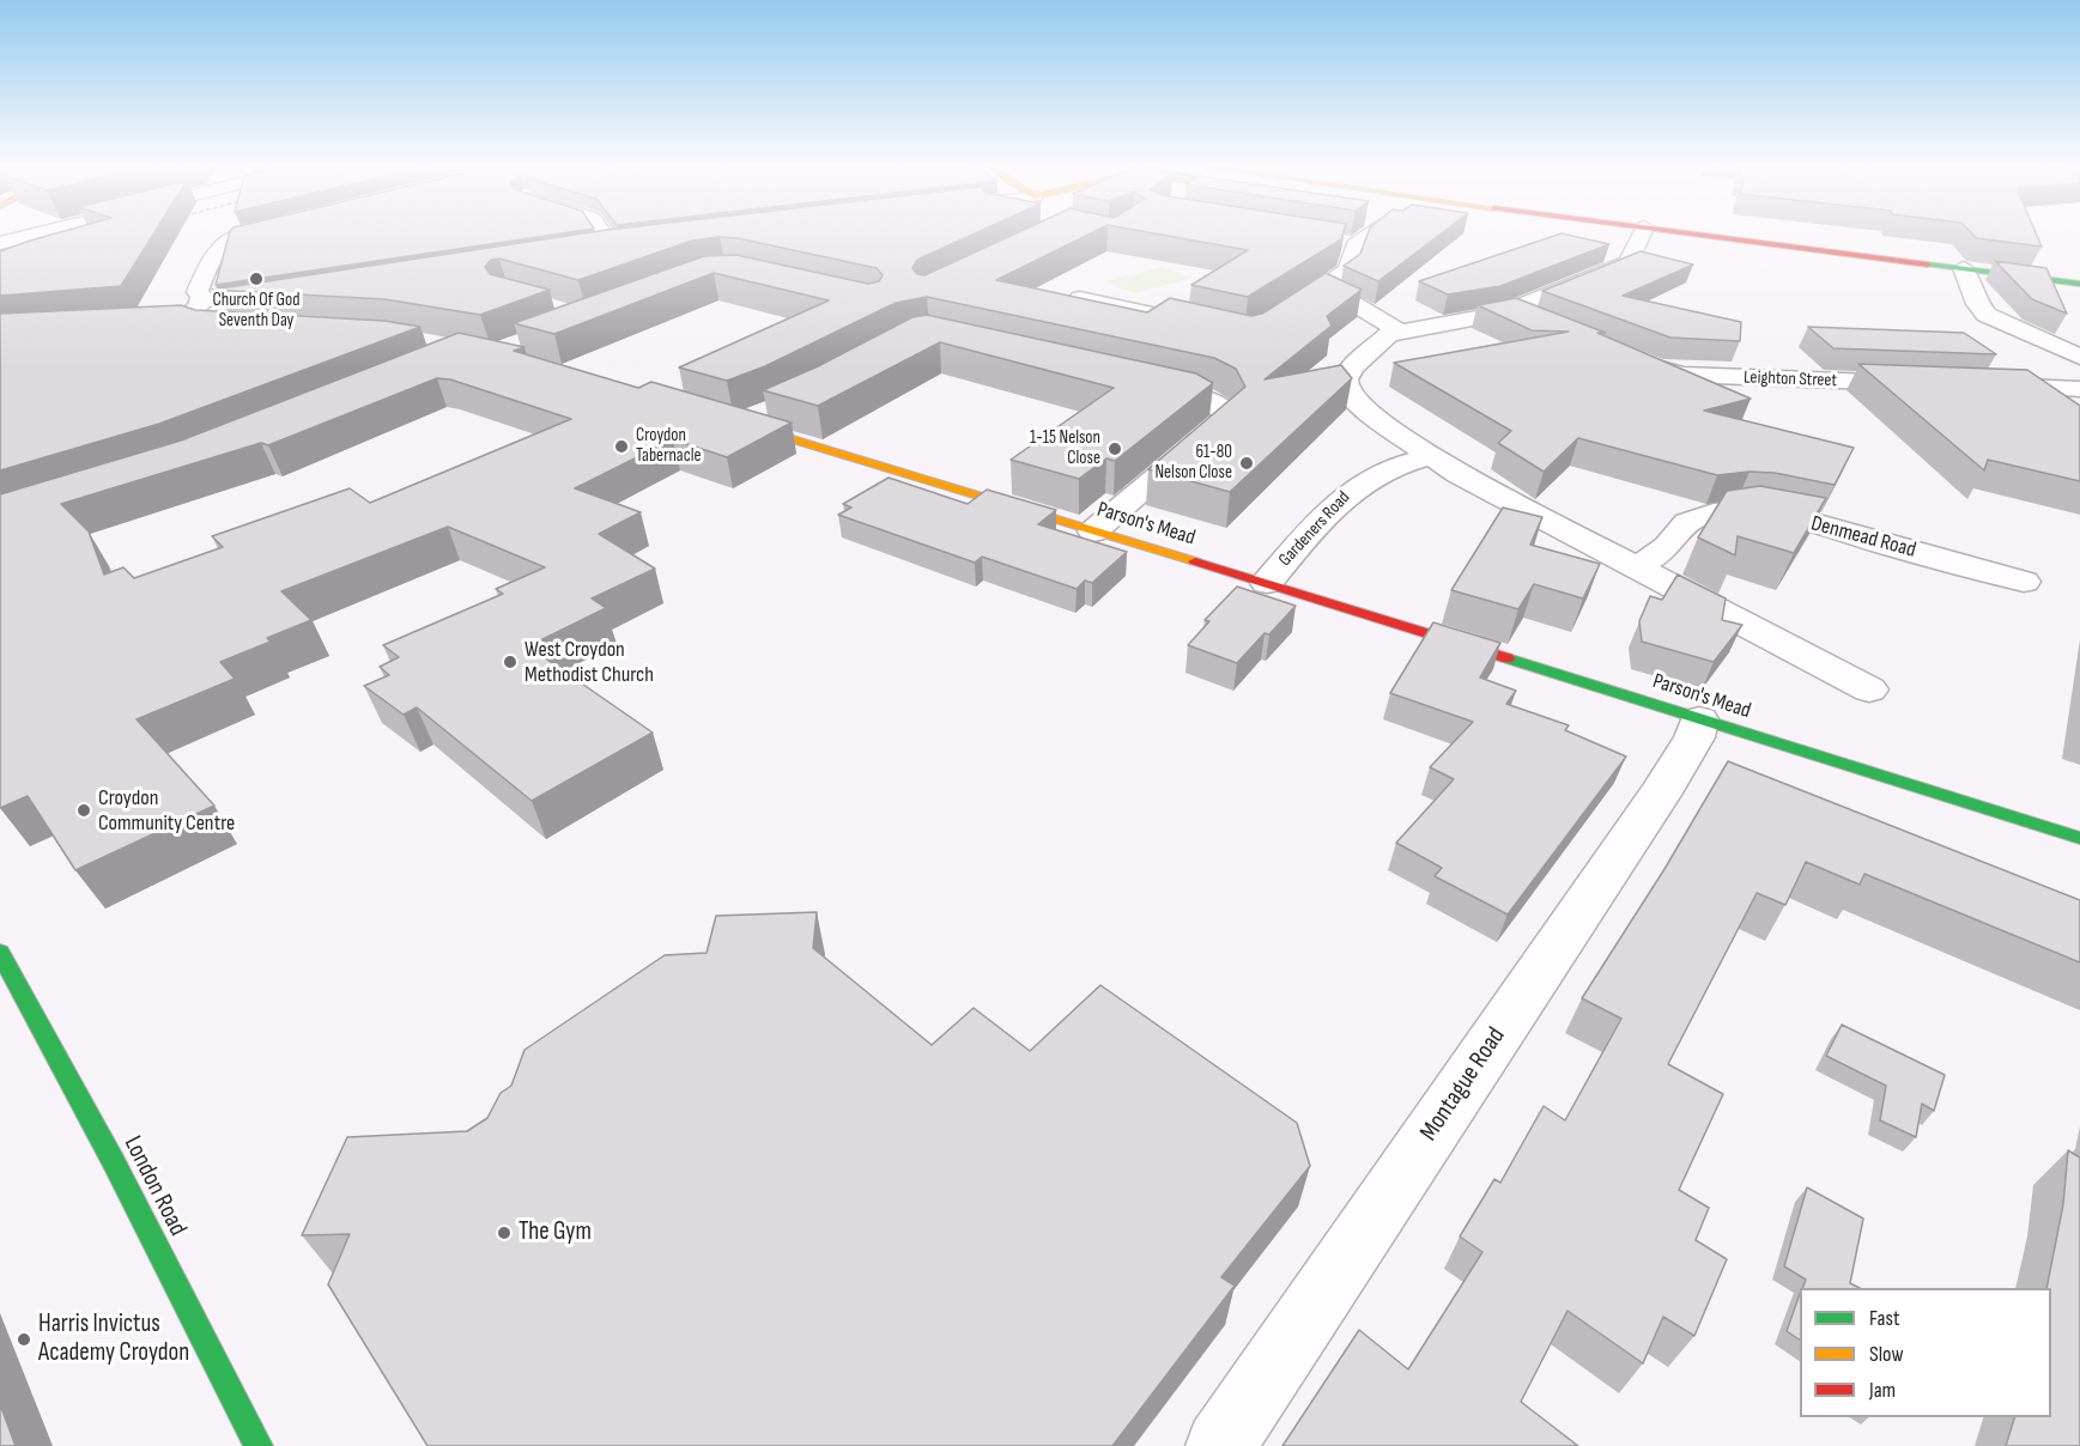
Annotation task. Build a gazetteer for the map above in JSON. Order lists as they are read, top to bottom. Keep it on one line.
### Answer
{"streets":{"street":["Leighton Street","Parson's Mead","Gardeners Road","Denmead Road","Montague Road","London Road"]},"crossings":[["Parson's Mead","Gardeners Road"],["Parson's Mead","Montague Road"]],"places":["Church Of God Seventh Day","Croydon Tabernacle","1-15 Nelson Close","61-80 Nelson Close","West Croydon Methodist Church","Croydon Community Centre","The Gym","Harris Invictus Academy Croydon"],"legend":["Fast","Slow","Jam"]}
